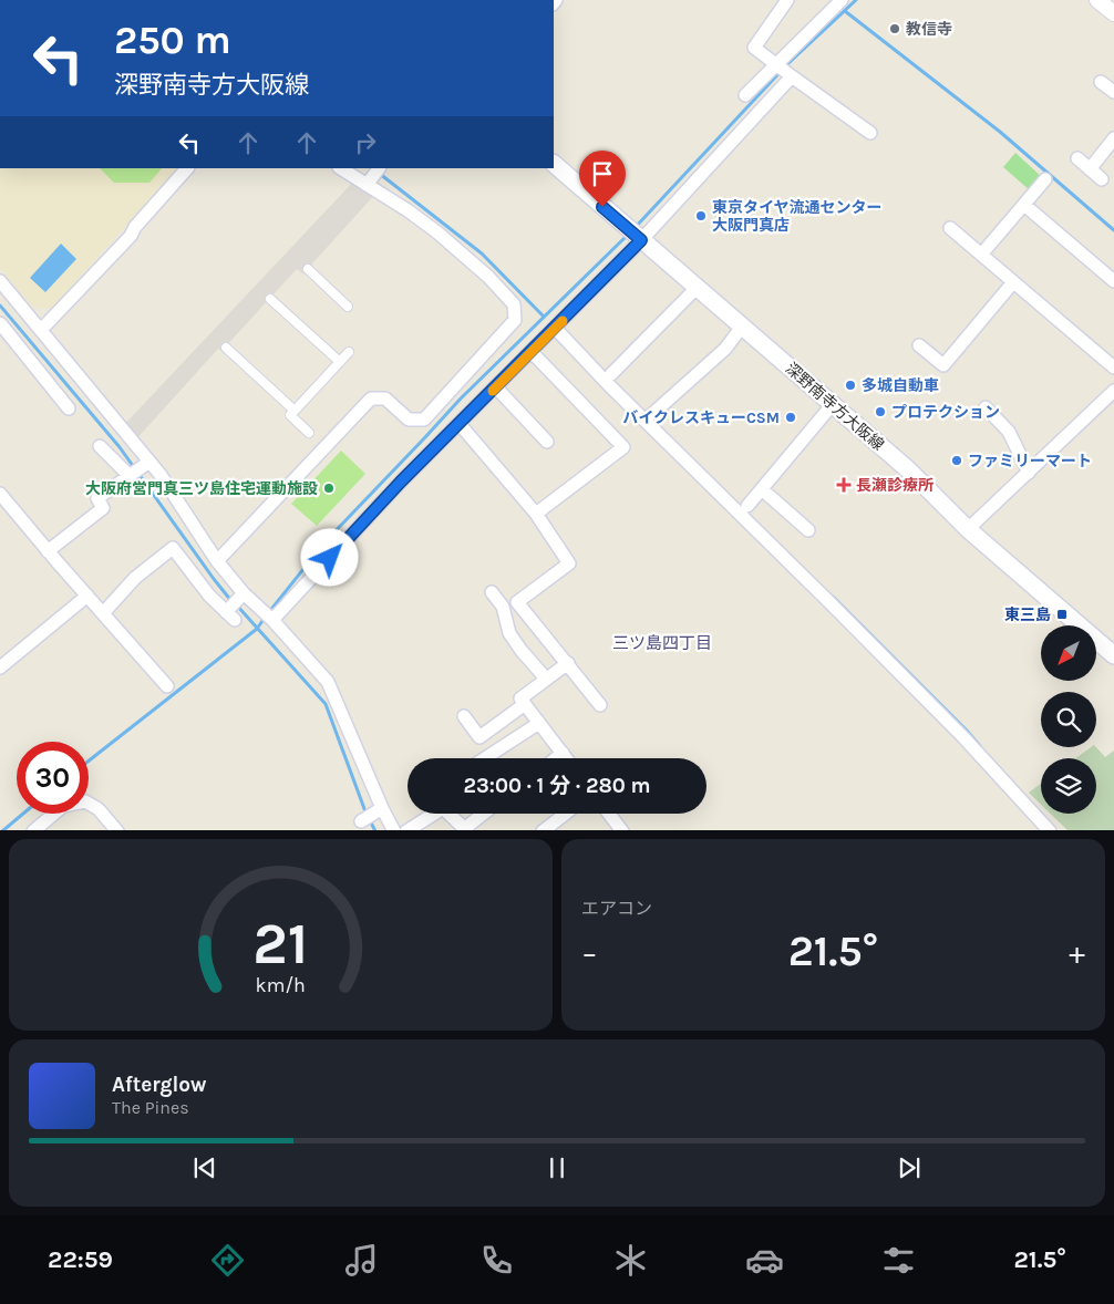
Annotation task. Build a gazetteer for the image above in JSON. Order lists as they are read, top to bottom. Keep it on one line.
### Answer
{"streets":{"main road":["深野南寺方大阪線"]},"districts":["三ツ島四丁目"],"places":{"other":["教信寺","東京タイヤ流通センター 大阪門真店","多城自動車","プロテクション","バイクレスキューCSM","ファミリーマート","大阪府営門真三ツ島住宅運動施設"],"health":["長瀬診療所"],"transit":["東三島"]},"north":"bottom left","page":{"turn":["250 m","深野南寺方大阪線"],"limit":"30","trip":"23:00 · 1 分 · 280 m","tile":"エアコン","heat":["−","21.5°","+"],"song":["Afterglow","The Pines"],"tabs":["22:59","21.5°"],"gauge":["21","km/h"]}}
